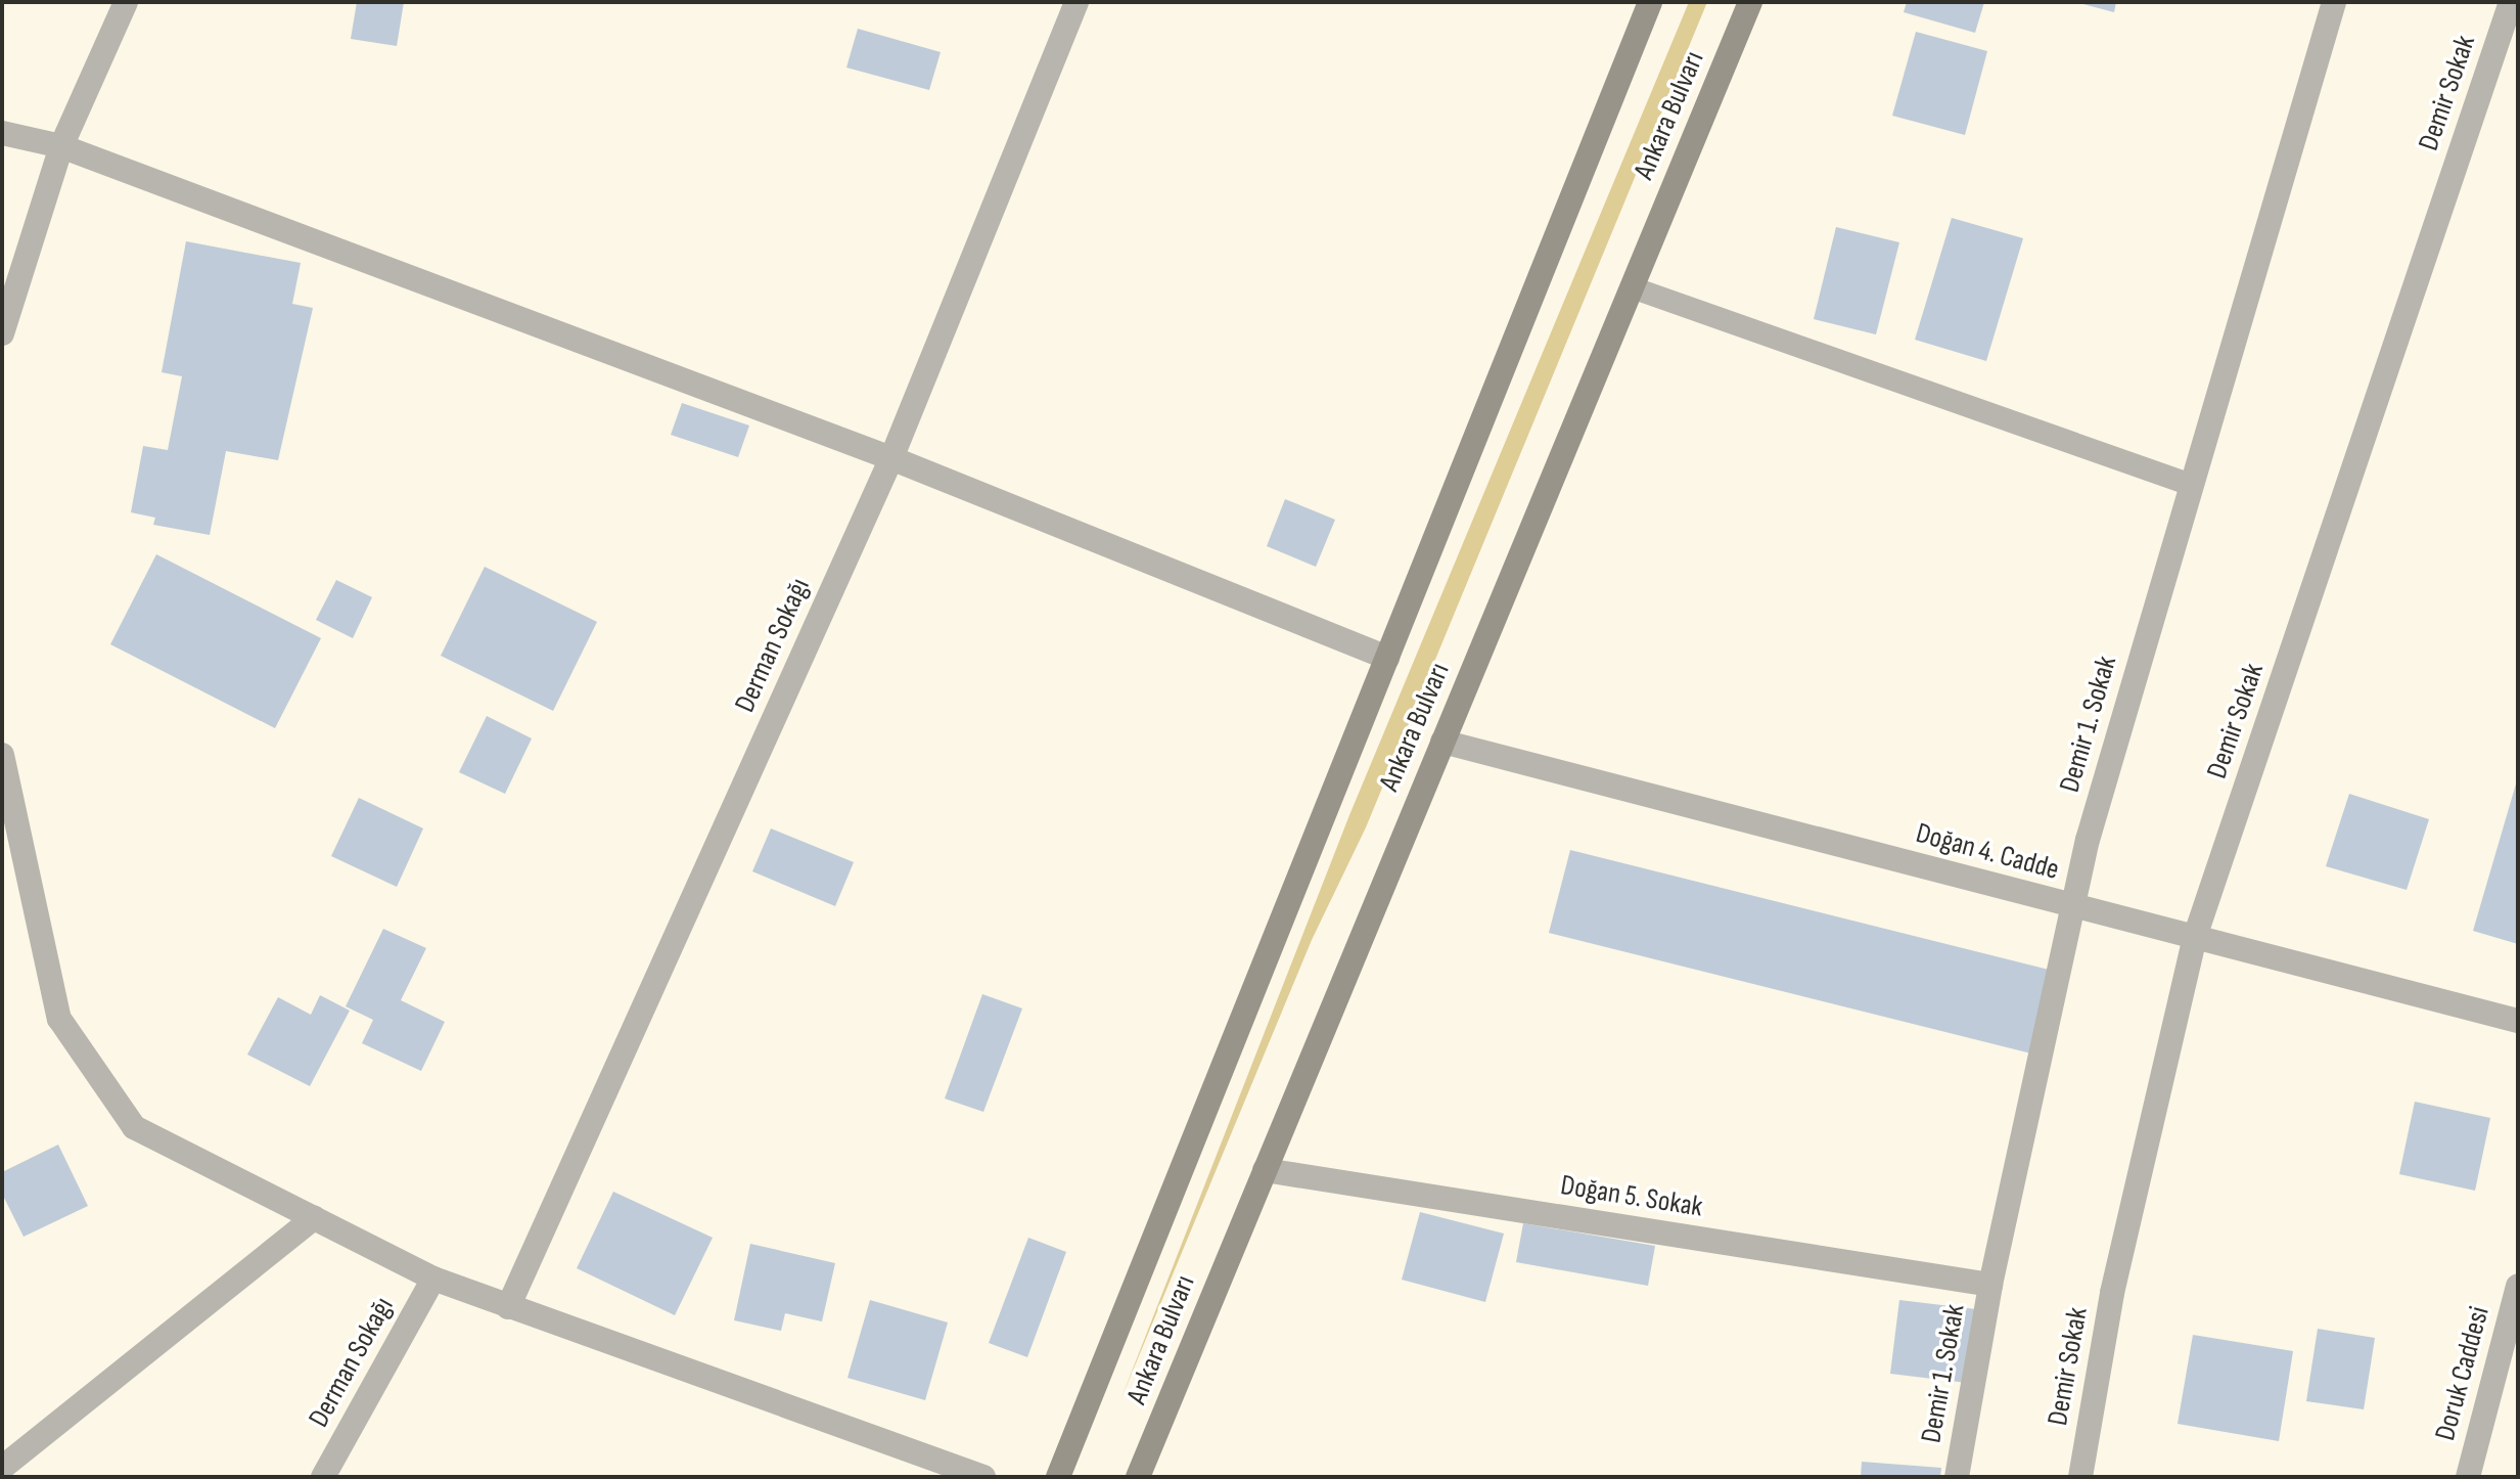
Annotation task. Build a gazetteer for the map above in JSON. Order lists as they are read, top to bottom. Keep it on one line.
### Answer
{"streets":{"main road":["Ankara Bulvarı"],"street":["Demir Sokak","Derman Sokağı","Demir 1. Sokak","Doğan 4. Cadde","Doğan 5. Sokak","Doruk Caddesi"]},"crossings":[["Demir Sokak","Doğan 4. Cadde"],["Ankara Bulvarı","Doğan 4. Cadde"],["Ankara Bulvarı","Doğan 5. Sokak"],["Demir 1. Sokak","Doğan 4. Cadde"],["Demir 1. Sokak","Doğan 5. Sokak"]]}
